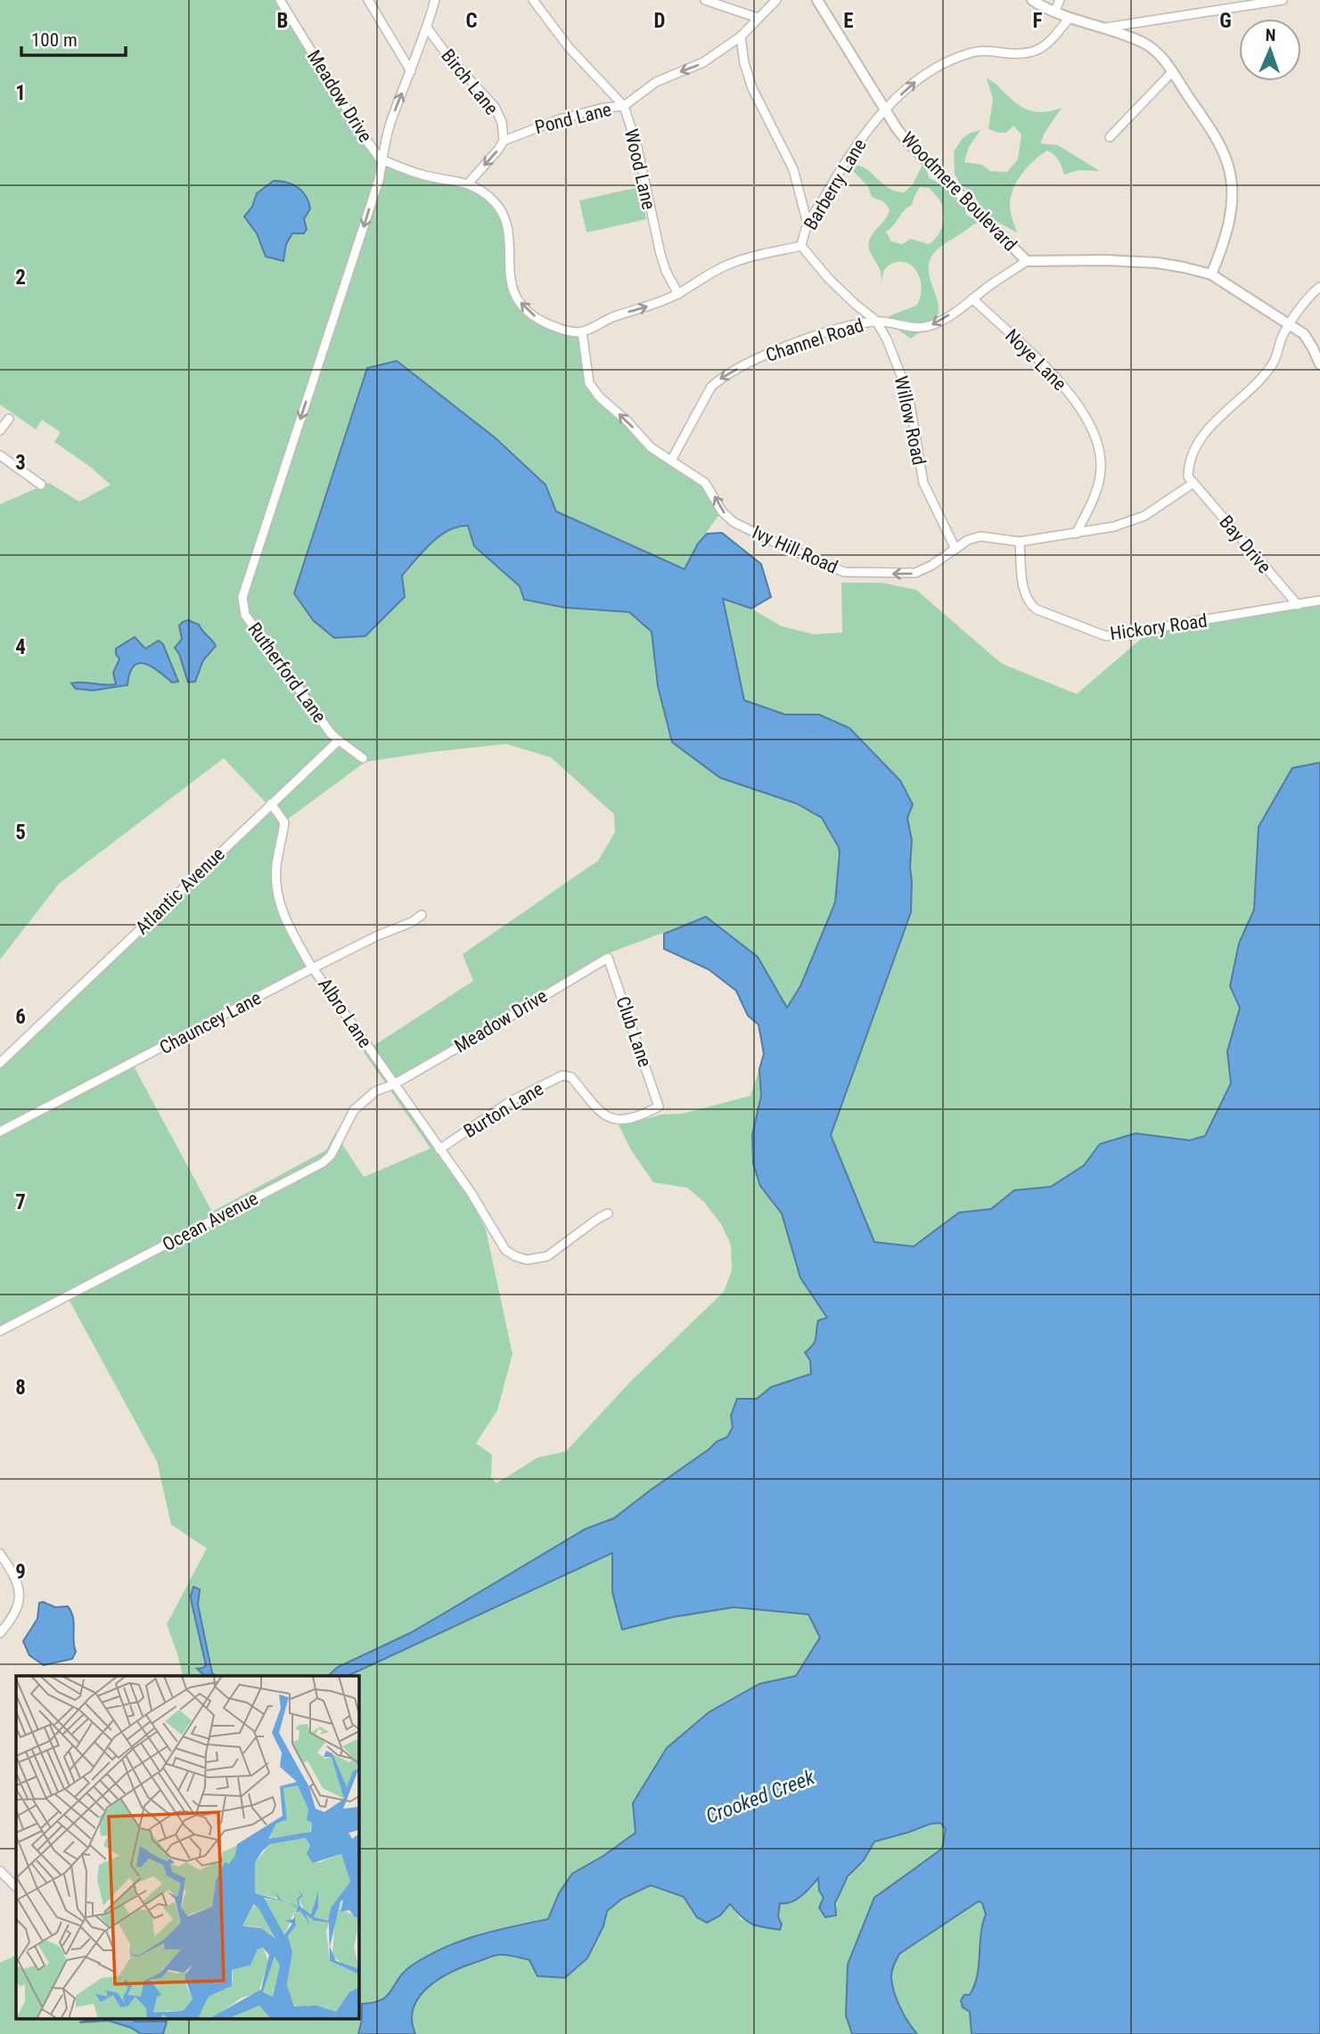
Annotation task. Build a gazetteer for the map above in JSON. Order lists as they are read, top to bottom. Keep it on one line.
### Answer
{"streets":{"street":["Birch Lane","Meadow Drive","Pond Lane","Wood Lane","Barberry Lane","Woodmere Boulevard","Channel Road","Noye Lane","Willow Road","Bay Drive","Ivy Hill Road","Hickory Road","Rutherford Lane","Atlantic Avenue","Albro Lane","Chauncey Lane","Club Lane","Burton Lane","Ocean Avenue"]},"crossings":[["Birch Lane","Pond Lane"],["Meadow Drive","Rutherford Lane"],["Meadow Drive","Albro Lane"],["Meadow Drive","Club Lane"],["Meadow Drive","Ocean Avenue"],["Pond Lane","Wood Lane"],["Wood Lane","Barberry Lane"],["Barberry Lane","Woodmere Boulevard"],["Barberry Lane","Willow Road"],["Barberry Lane","Ivy Hill Road"],["Woodmere Boulevard","Channel Road"],["Channel Road","Noye Lane"],["Channel Road","Willow Road"],["Channel Road","Ivy Hill Road"],["Noye Lane","Ivy Hill Road"],["Willow Road","Ivy Hill Road"],["Bay Drive","Ivy Hill Road"],["Bay Drive","Hickory Road"],["Ivy Hill Road","Hickory Road"],["Rutherford Lane","Atlantic Avenue"],["Atlantic Avenue","Albro Lane"],["Albro Lane","Chauncey Lane"],["Albro Lane","Burton Lane"],["Albro Lane","Ocean Avenue"],["Club Lane","Burton Lane"]],"one_way":["Pond Lane","Barberry Lane","Channel Road","Ivy Hill Road","Rutherford Lane"],"water":["Crooked Creek"],"scale_bar":"100 m","north":"top","grid":{"columns":["B","C","D","E","F","G"],"rows":["1","2","3","4","5","6","7","8","9"]}}
